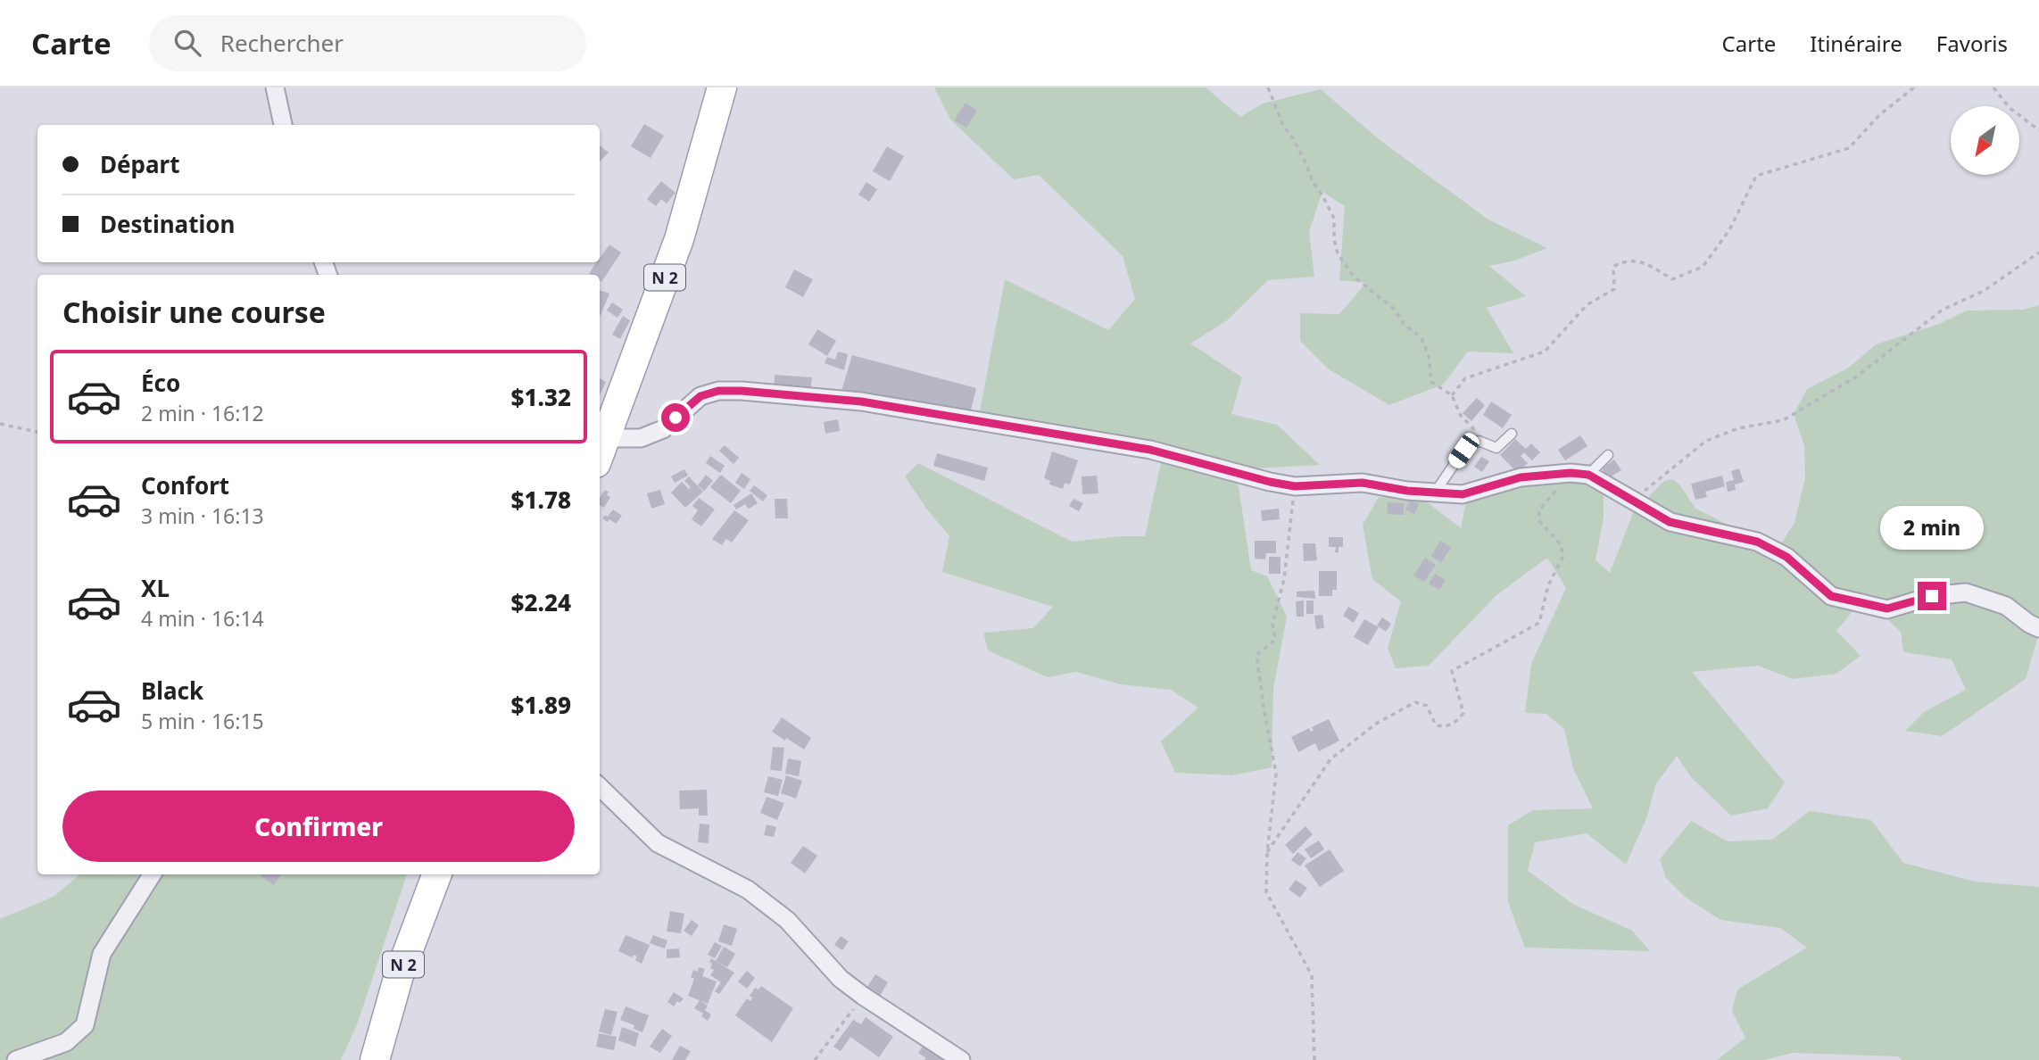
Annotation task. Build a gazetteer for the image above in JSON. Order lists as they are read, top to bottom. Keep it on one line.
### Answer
{"streets":{"main road":["N 2"]},"north":"bottom left","page":{"header":"Carte","search":"Rechercher","nav":["Carte","Itinéraire","Favoris"],"banner":["Départ","Destination"],"heading":"Choisir une course","list":[{"name":"Éco","note":"2 min · 16:12","value":"$1.32"},{"name":"Confort","note":"3 min · 16:13","value":"$1.78"},{"name":"XL","note":"4 min · 16:14","value":"$2.24"},{"name":"Black","note":"5 min · 16:15","value":"$1.89"}],"bubble":"2 min","buttons":"Confirmer"}}
